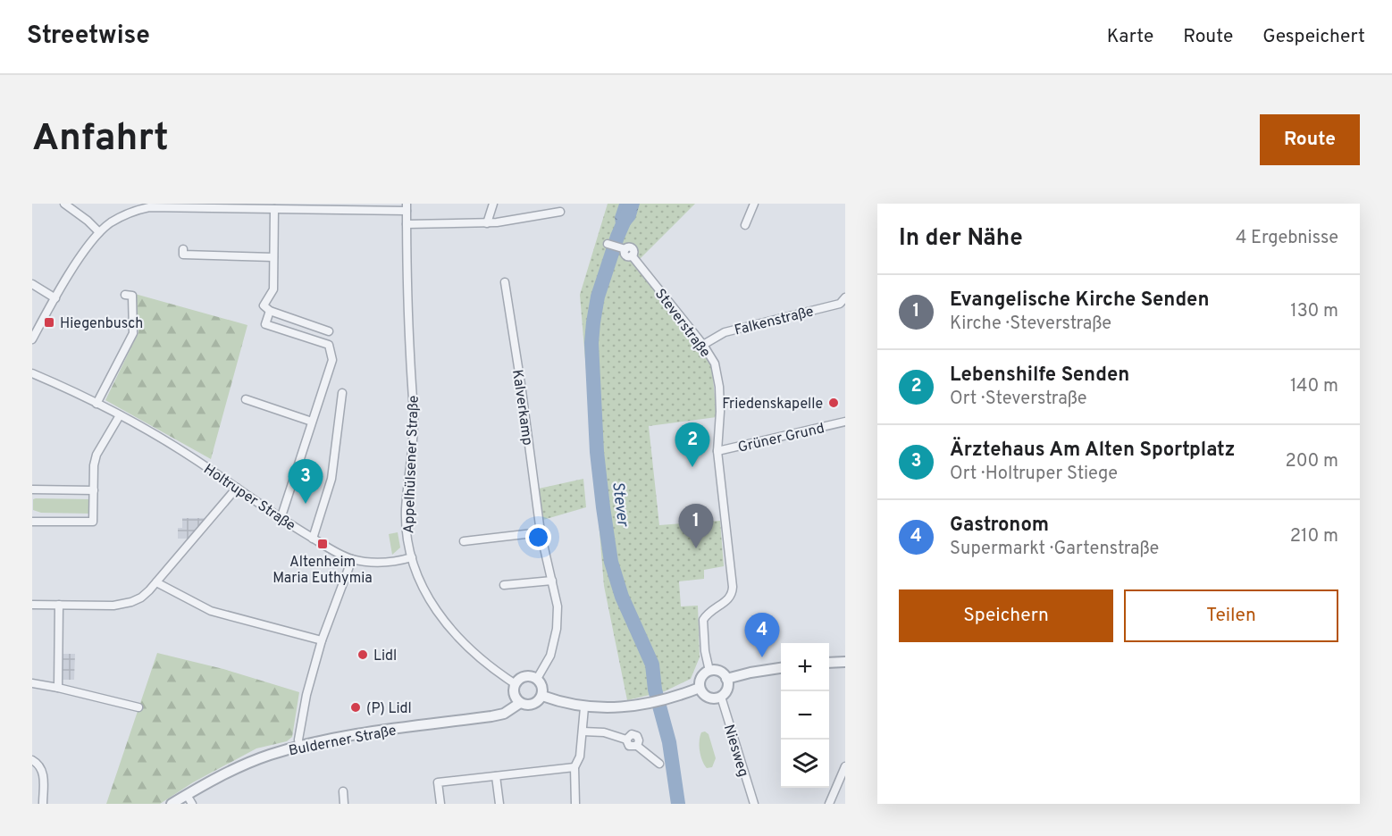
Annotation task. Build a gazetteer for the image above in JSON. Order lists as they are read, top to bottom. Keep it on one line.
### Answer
{"streets":{"street":["Falkenstraße","Steverstraße","Kalverkamp","Grüner Grund","Appelhülsener Straße","Holtruper Straße","Bulderner Straße","Niesweg"]},"crossings":[["Falkenstraße","Steverstraße"],["Steverstraße","Grüner Grund"],["Steverstraße","Niesweg"],["Kalverkamp","Appelhülsener Straße"],["Kalverkamp","Bulderner Straße"],["Appelhülsener Straße","Holtruper Straße"],["Appelhülsener Straße","Bulderner Straße"]],"water":["Stever"],"places":{"transit":["Hiegenbusch","Altenheim Maria Euthymia"],"other":["Friedenskapelle","Lidl","(P) Lidl"]},"page":{"header":"Streetwise","nav":["Karte","Route","Gespeichert"],"buttons":["Route",["Speichern","Teilen"]],"title":"Anfahrt","heading":["In der Nähe","4 Ergebnisse"],"list":[{"mark":"1","name":"Evangelische Kirche Senden","note":"Kirche · Steverstraße","value":"130 m"},{"mark":"2","name":"Lebenshilfe Senden","note":"Ort · Steverstraße","value":"140 m"},{"mark":"3","name":"Ärztehaus Am Alten Sportplatz","note":"Ort · Holtruper Stiege","value":"200 m"},{"mark":"4","name":"Gastronom","note":"Supermarkt · Gartenstraße","value":"210 m"}],"pins":["2","3","1","4"],"map_buttons":["+","−"]}}
